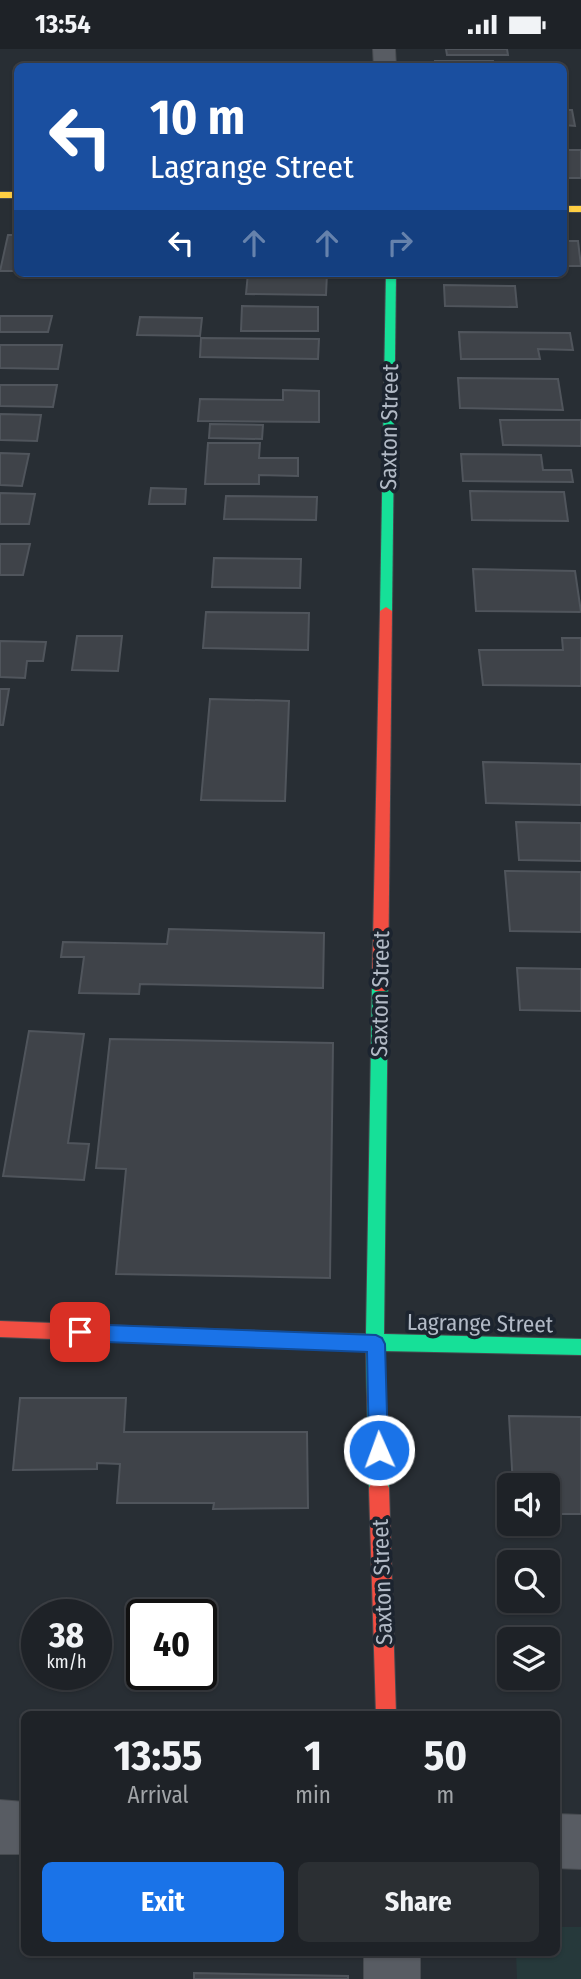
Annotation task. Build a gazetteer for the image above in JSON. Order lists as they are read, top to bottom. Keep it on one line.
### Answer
{"streets":{"street":["Saxton Street","Lagrange Street"]},"crossings":[["Saxton Street","Lagrange Street"]],"page":{"status":"13:54","turn":["10 m","Lagrange Street"],"speed":"38 km/h","limit":"40","eta":["13:55","Arrival","1","min","50","m"],"buttons":["Exit","Share"]}}
